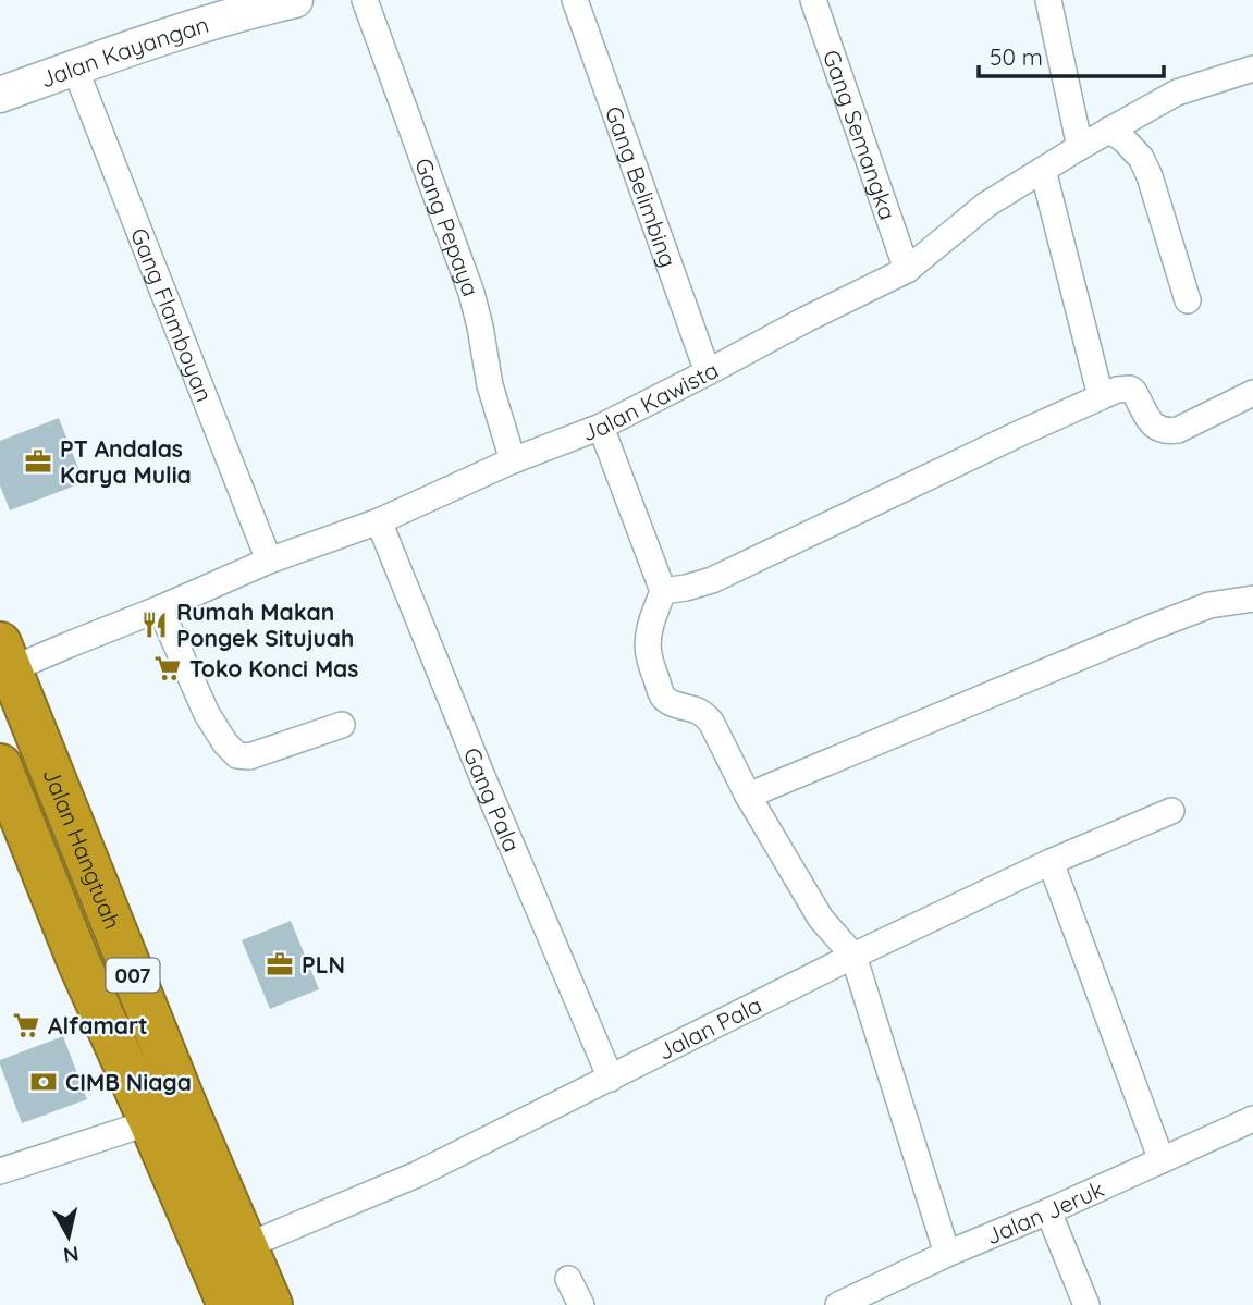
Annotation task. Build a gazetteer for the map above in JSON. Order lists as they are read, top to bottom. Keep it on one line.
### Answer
{"streets":{"highway":["Jalan Hangtuah","007"],"street":["Jalan Kayangan","Gang Semangka","Gang Belimbing","Gang Pepaya","Gang Flamboyan","Jalan Kawista","Gang Pala","Jalan Pala","Jalan Jeruk"]},"crossings":[["Jalan Kayangan","Gang Flamboyan"],["Gang Semangka","Jalan Kawista"],["Gang Belimbing","Jalan Kawista"],["Gang Pepaya","Jalan Kawista"],["Gang Flamboyan","Jalan Kawista"],["Jalan Kawista","Gang Pala"],["Jalan Kawista","Jalan Hangtuah"],["Gang Pala","Jalan Pala"],["Jalan Hangtuah","Jalan Pala"]],"places":{"office":["PT Andalas Karya Mulia","PLN"],"restaurant":["Rumah Makan Pongek Situjuah"],"supermarket":["Toko Konci Mas","Alfamart"],"bank":["CIMB Niaga"]},"scale_bar":"50 m","north":"bottom"}
